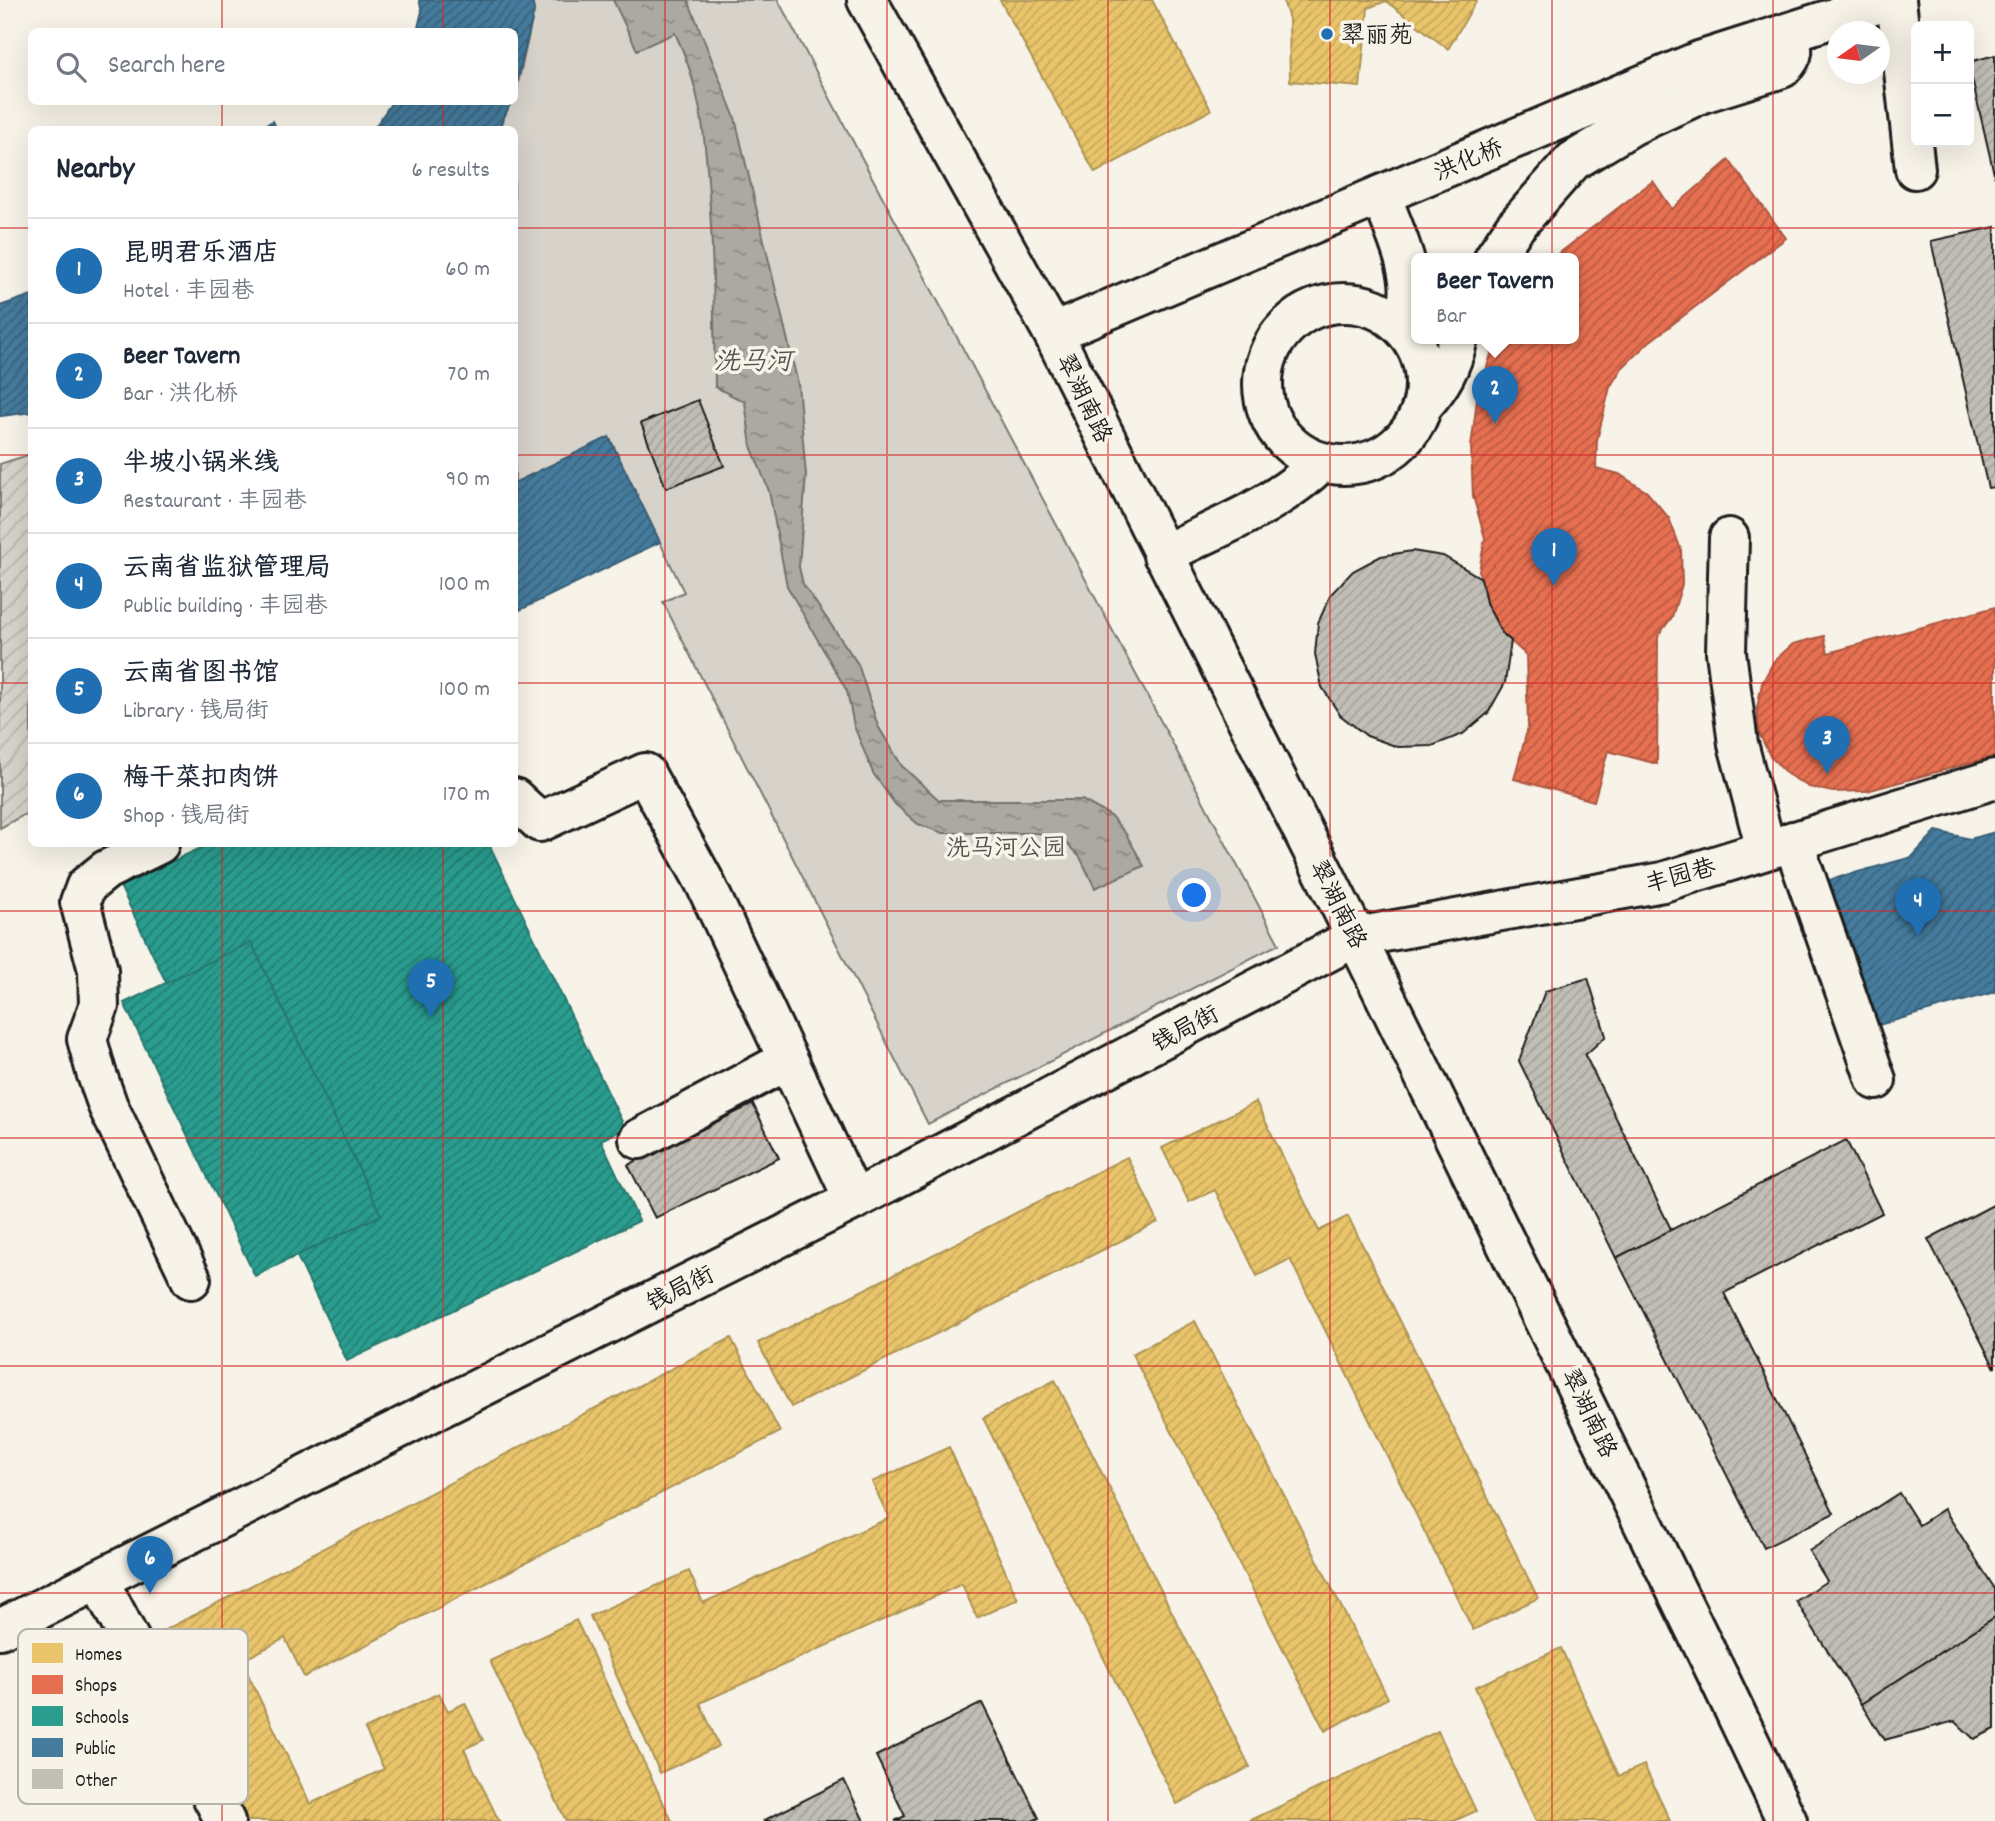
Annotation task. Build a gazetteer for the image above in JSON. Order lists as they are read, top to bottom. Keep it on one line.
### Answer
{"streets":{"street":["洪化桥","翠湖南路","丰园巷","钱局街"]},"crossings":[["洪化桥","翠湖南路"],["翠湖南路","丰园巷"],["翠湖南路","钱局街"],["丰园巷","钱局街"]],"water":["洗马河"],"parks":["洗马河公园"],"places":["翠丽苑"],"legend":["Homes","Shops","Schools","Public","Other"],"north":"left","page":{"map_buttons":["+","−"],"search":"Search here","heading":["Nearby","6 results"],"list":[{"mark":"1","name":"昆明君乐酒店","note":"Hotel · 丰园巷","value":"60 m"},{"mark":"2","name":"Beer Tavern","note":"Bar · 洪化桥","value":"70 m"},{"mark":"3","name":"半坡小锅米线","note":"Restaurant · 丰园巷","value":"90 m"},{"mark":"4","name":"云南省监狱管理局","note":"Public building · 丰园巷","value":"100 m"},{"mark":"5","name":"云南省图书馆","note":"Library · 钱局街","value":"100 m"},{"mark":"6","name":"梅干菜扣肉饼","note":"Shop · 钱局街","value":"170 m"}],"popup":["Beer Tavern","Bar"],"pins":["2","1","3","4","5","6"]}}
